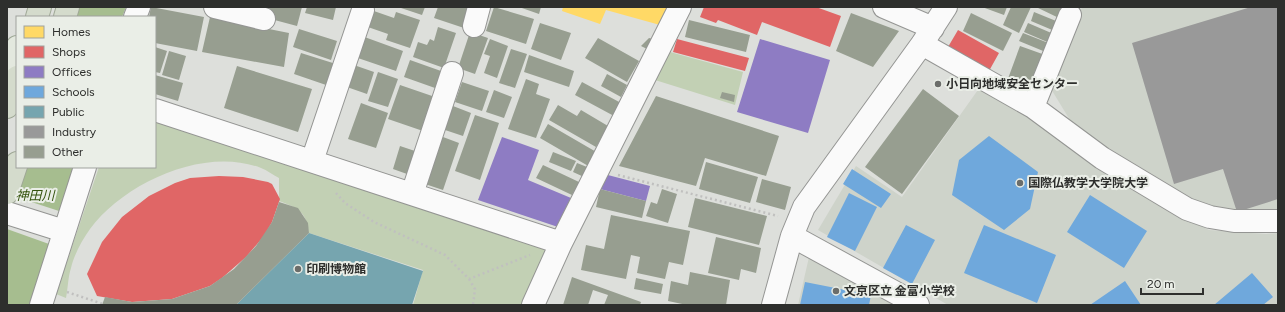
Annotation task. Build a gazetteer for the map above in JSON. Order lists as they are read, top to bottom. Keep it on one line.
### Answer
{"water":["神田川"],"places":["小日向地域安全センター","国際仏教学大学院大学","印刷博物館","文京区立 金富小学校"],"legend":["Homes","Shops","Offices","Schools","Public","Industry","Other"],"scale_bar":"20 m"}
